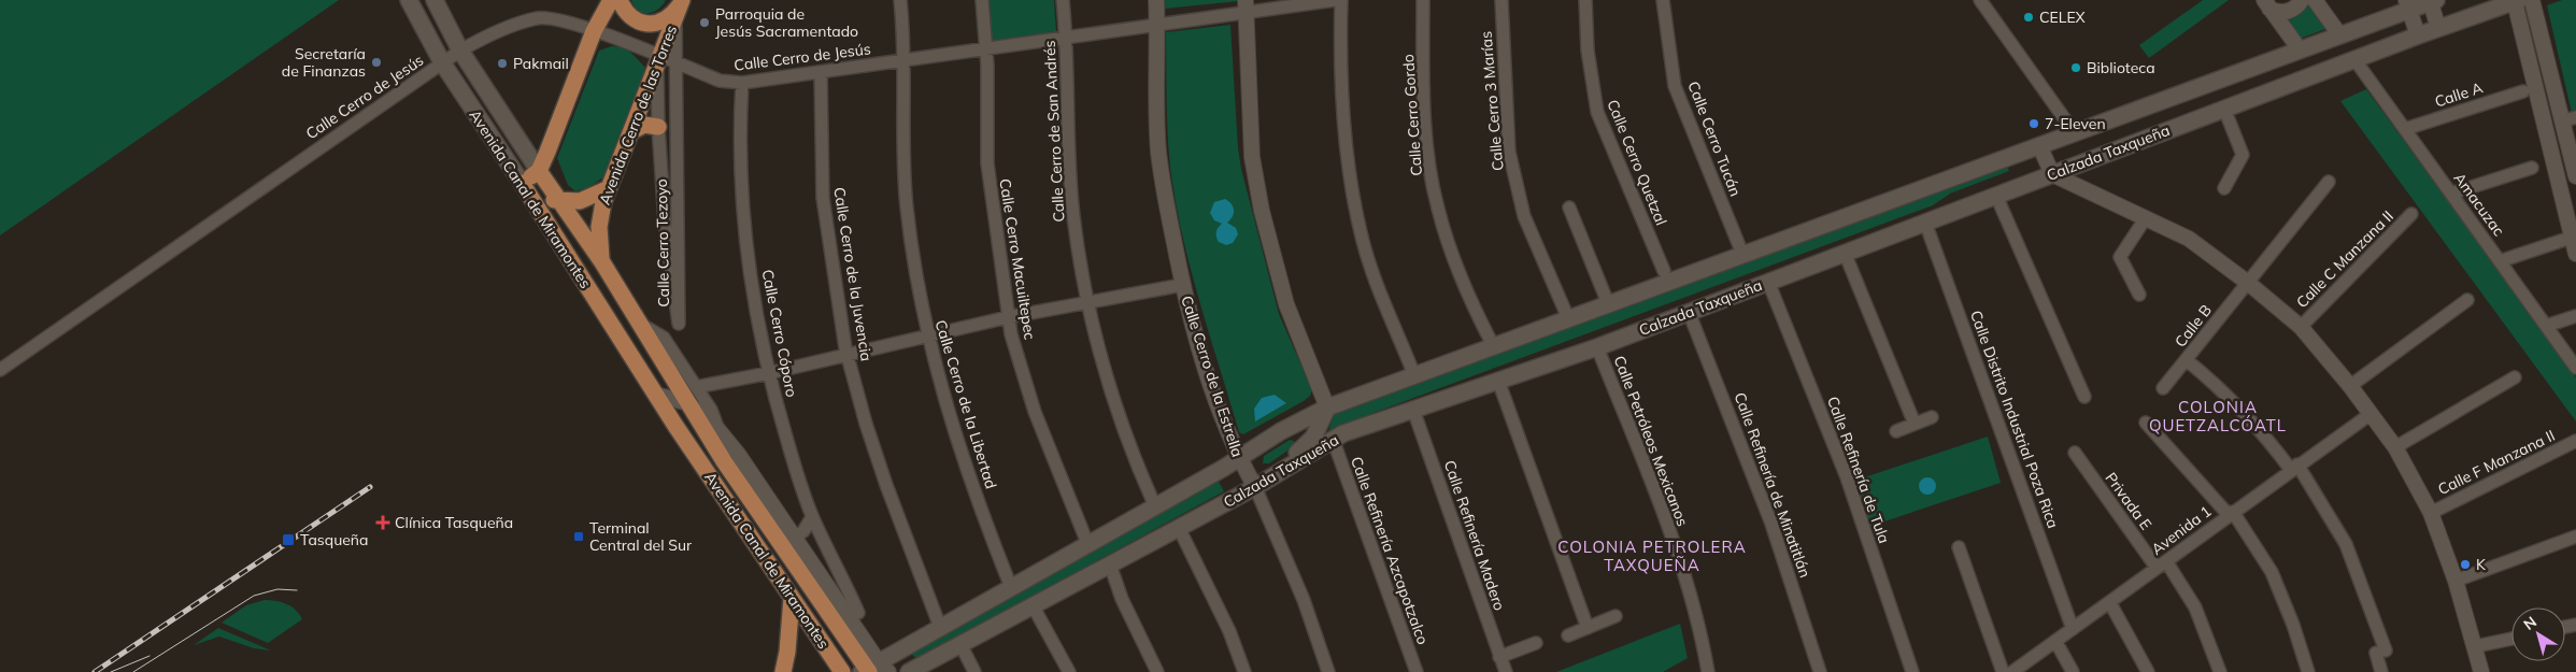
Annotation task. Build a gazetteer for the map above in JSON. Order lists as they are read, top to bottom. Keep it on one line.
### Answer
{"streets":{"main road":["Avenida Cerro de las Torres","Calzada Taxqueña","Avenida Canal de Miramontes"],"street":["Calle Cerro de Jesús","Calle A","Calle Cerro 3 Marías","Calle Cerro Gordo","Calle Cerro de San Andrés","Calle Cerro Tucán","Calle Cerro Quetzal","Amacuzac","Calle Cerro Tezoyo","Calle Cerro Macuiltepec","Calle C Manzana II","Calle Cerro de la Juvencia","Calle B","Calle Cerro Cóporo","Calle Cerro de la Estrella","Calle Cerro de la Libertad","Calle Distrito Industrial Poza Rica","Calle Petróleos Mexicanos","Calle F Manzana II","Calle Refinería de Tula","Calle Refinería de Minatitlán","Privada E","Avenida 1","Calle Refinería Madero","Calle Refinería Azcapotzalco"]},"crossings":[["Calle Cerro de Jesús","Avenida Cerro de las Torres"],["Calle Cerro de Jesús","Calle Cerro de San Andrés"],["Calle Cerro de Jesús","Avenida Canal de Miramontes"],["Calle Cerro de Jesús","Calle Cerro Tezoyo"],["Calle Cerro de Jesús","Calle Cerro Macuiltepec"],["Calle Cerro de Jesús","Calle Cerro de la Juvencia"],["Calle Cerro de Jesús","Calle Cerro Cóporo"],["Calle Cerro de Jesús","Calle Cerro de la Estrella"],["Calle Cerro de Jesús","Calle Cerro de la Libertad"],["Calle A","Amacuzac"],["Calle Cerro 3 Marías","Calzada Taxqueña"],["Avenida Cerro de las Torres","Avenida Canal de Miramontes"],["Avenida Cerro de las Torres","Calle Cerro Tezoyo"],["Calle Cerro Gordo","Calzada Taxqueña"],["Calle Cerro de San Andrés","Calzada Taxqueña"],["Calle Cerro Tucán","Calzada Taxqueña"],["Calzada Taxqueña","Avenida Canal de Miramontes"],["Calzada Taxqueña","Amacuzac"],["Calzada Taxqueña","Calle Cerro Macuiltepec"],["Calzada Taxqueña","Calle Cerro de la Juvencia"],["Calzada Taxqueña","Calle Cerro de la Estrella"],["Calzada Taxqueña","Calle Cerro de la Libertad"],["Calzada Taxqueña","Calle Distrito Industrial Poza Rica"],["Calzada Taxqueña","Calle Petróleos Mexicanos"],["Calzada Taxqueña","Calle Refinería de Tula"],["Calzada Taxqueña","Calle Refinería de Minatitlán"],["Calzada Taxqueña","Calle Refinería Madero"],["Calzada Taxqueña","Calle Refinería Azcapotzalco"],["Calle Distrito Industrial Poza Rica","Avenida 1"],["Privada E","Avenida 1"]],"districts":["COLONIA QUETZALCÓATL","COLONIA PETROLERA TAXQUEÑA"],"places":{"other":["CELEX","Parroquia de Jesús Sacramentado","Secretaría de Finanzas","Pakmail","Biblioteca","7-Eleven","K"],"health":["Clínica Tasqueña"],"transit":["Terminal Central del Sur","Tasqueña"]},"north":"top left"}
